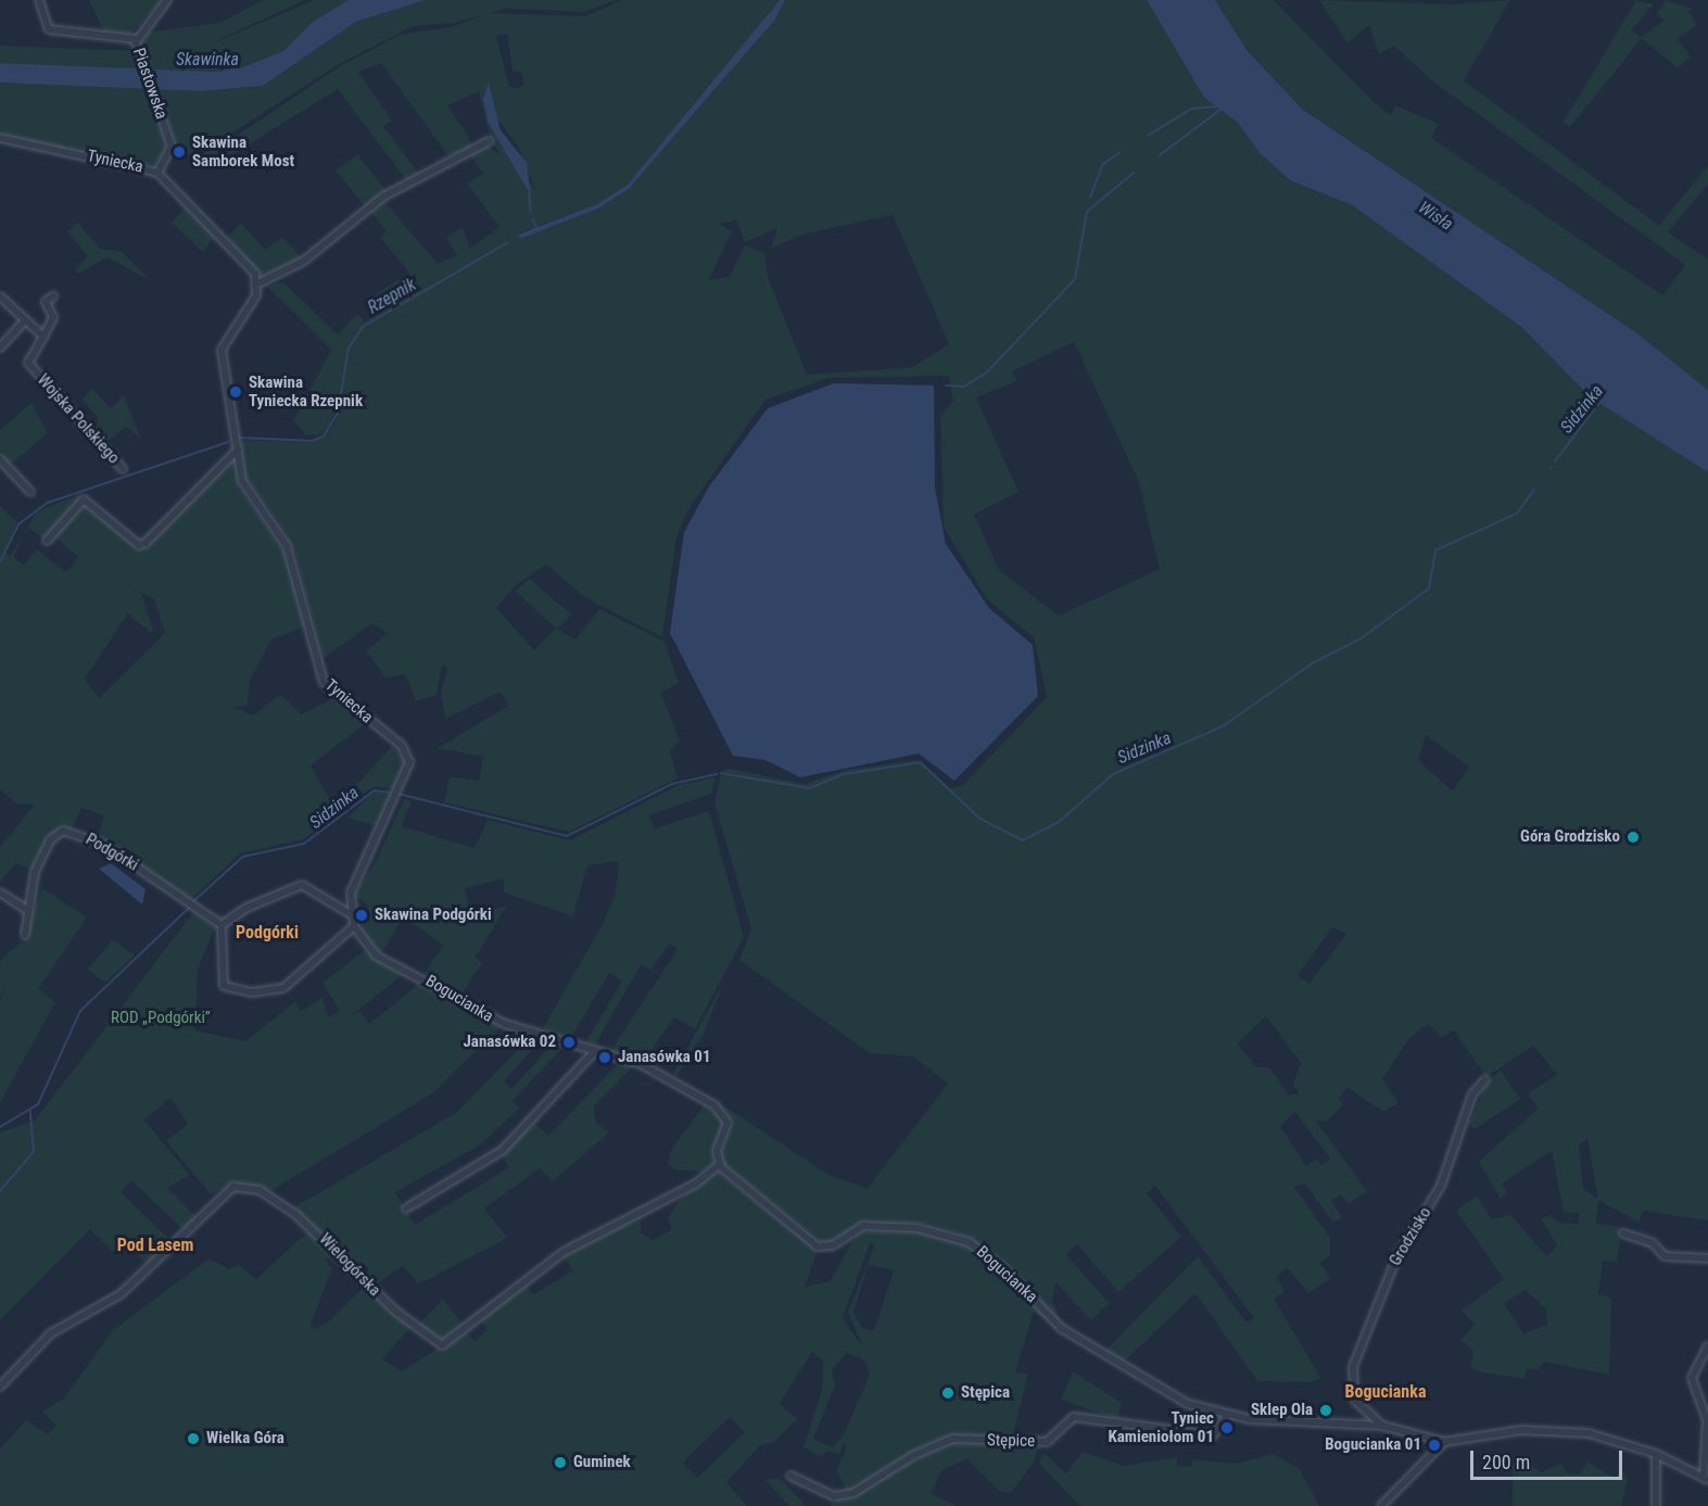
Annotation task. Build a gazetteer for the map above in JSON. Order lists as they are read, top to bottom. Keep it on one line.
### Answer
{"streets":{"street":["Piastowska","Tyniecka","Wojska Polskiego","Podgórki","Bogucianka","Grodzisko","Wielogórska","Stępice"]},"crossings":[["Piastowska","Tyniecka"],["Tyniecka","Bogucianka"],["Bogucianka","Grodzisko"],["Bogucianka","Wielogórska"],["Bogucianka","Stępice"]],"districts":["Podgórki","Pod Lasem","Bogucianka"],"water":["Skawinka","Wisła","Rzepnik","Sidzinka"],"parks":["ROD „Podgórki”"],"places":["Skawina Samborek Most","Skawina Tyniecka Rzepnik","Góra Grodzisko","Skawina Podgórki","Janasówka 02","Janasówka 01","Stępica","Sklep Ola","Tyniec Kamieniołom 01","Wielka Góra","Bogucianka 01","Guminek"],"scale_bar":"200 m"}
